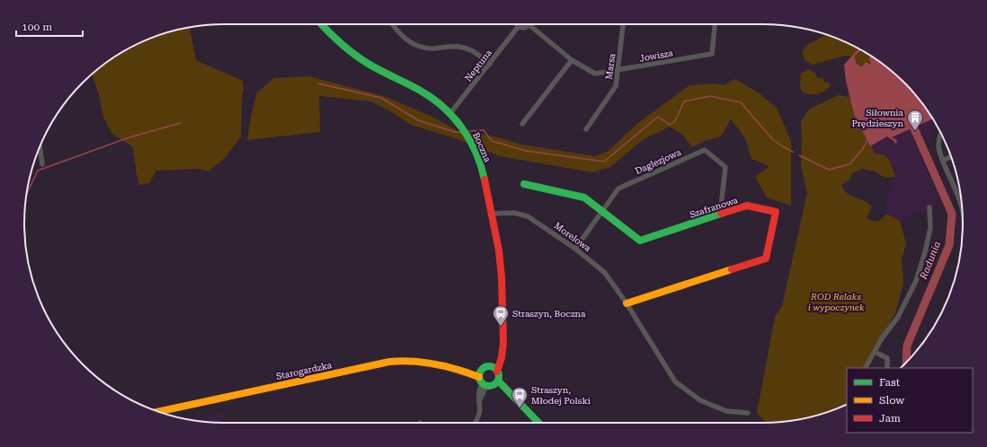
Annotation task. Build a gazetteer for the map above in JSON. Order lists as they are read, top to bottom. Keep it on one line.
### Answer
{"streets":{"street":["Jowisza","Neptuna","Marsa","Boczna","Daglezjowa","Szafranowa","Morelowa","Starogardzka"]},"crossings":[["Jowisza","Marsa"],["Neptuna","Boczna"],["Boczna","Morelowa"],["Daglezjowa","Szafranowa"],["Daglezjowa","Morelowa"],["Szafranowa","Morelowa"]],"water":["Radunia"],"parks":["ROD Relaks i wypoczynek"],"places":{"building":["Siłownia Prędzieszyn"],"bus stop":["Straszyn, Boczna","Straszyn, Młodej Polski"]},"legend":["Fast","Slow","Jam"],"scale_bar":"100 m"}
